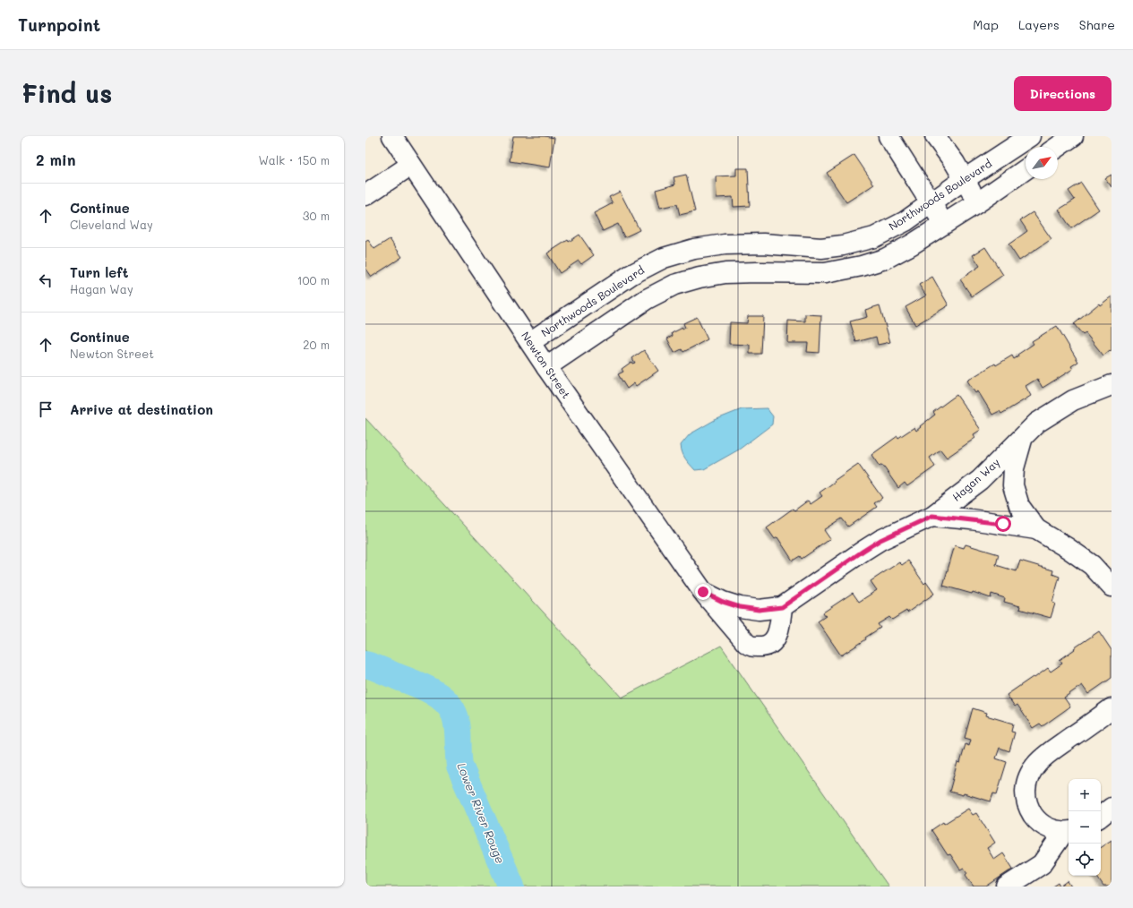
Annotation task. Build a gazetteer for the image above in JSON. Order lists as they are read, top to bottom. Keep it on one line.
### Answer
{"streets":{"street":["Northwoods Boulevard","Newton Street","Hagan Way"]},"crossings":[["Northwoods Boulevard","Newton Street"],["Newton Street","Hagan Way"]],"water":["Lower River Rouge"],"north":"top right","page":{"header":"Turnpoint","nav":["Map","Layers","Share"],"buttons":"Directions","title":"Find us","heading":["2 min","Walk · 150 m"],"list":[["Continue","Cleveland Way","30 m"],["Turn left","Hagan Way","100 m"],["Continue","Newton Street","20 m"],"Arrive at destination"],"map_buttons":["+","−"]}}
